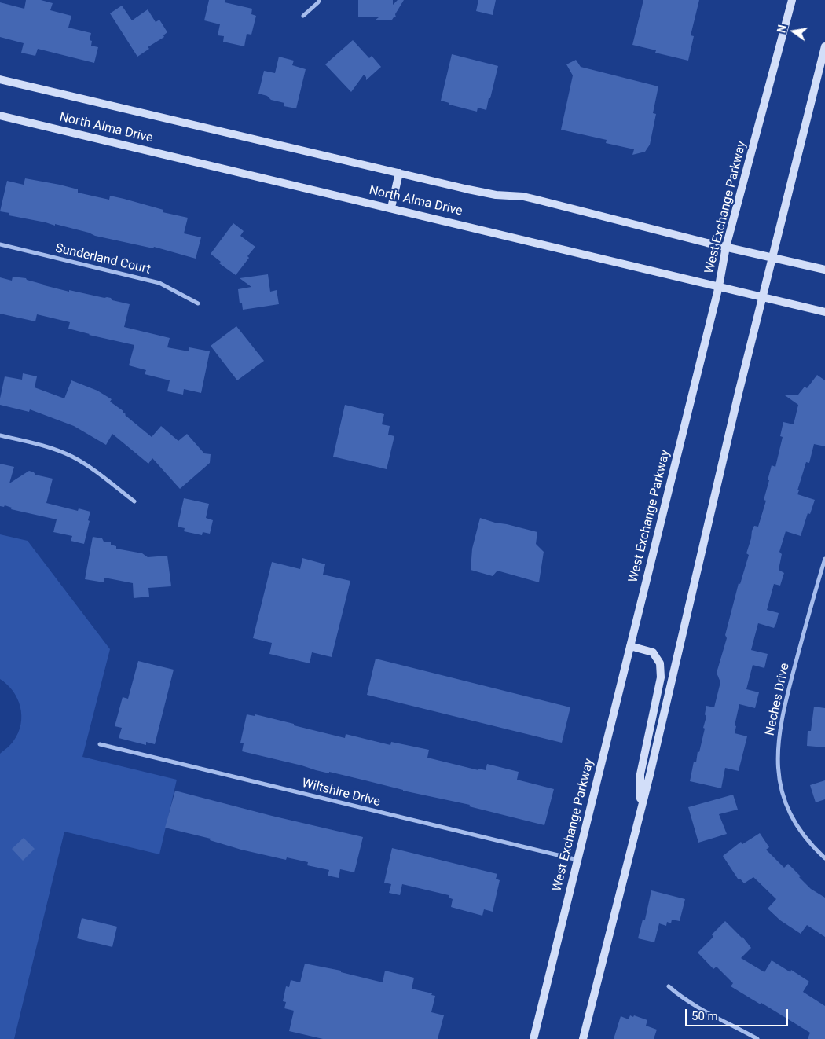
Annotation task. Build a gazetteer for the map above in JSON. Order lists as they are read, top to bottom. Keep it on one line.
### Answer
{"streets":{"main road":["North Alma Drive","West Exchange Parkway"],"street":["Sunderland Court","Neches Drive","Wiltshire Drive"]},"crossings":[["North Alma Drive","West Exchange Parkway"],["West Exchange Parkway","Wiltshire Drive"]],"scale_bar":"50 m","north":"left"}
